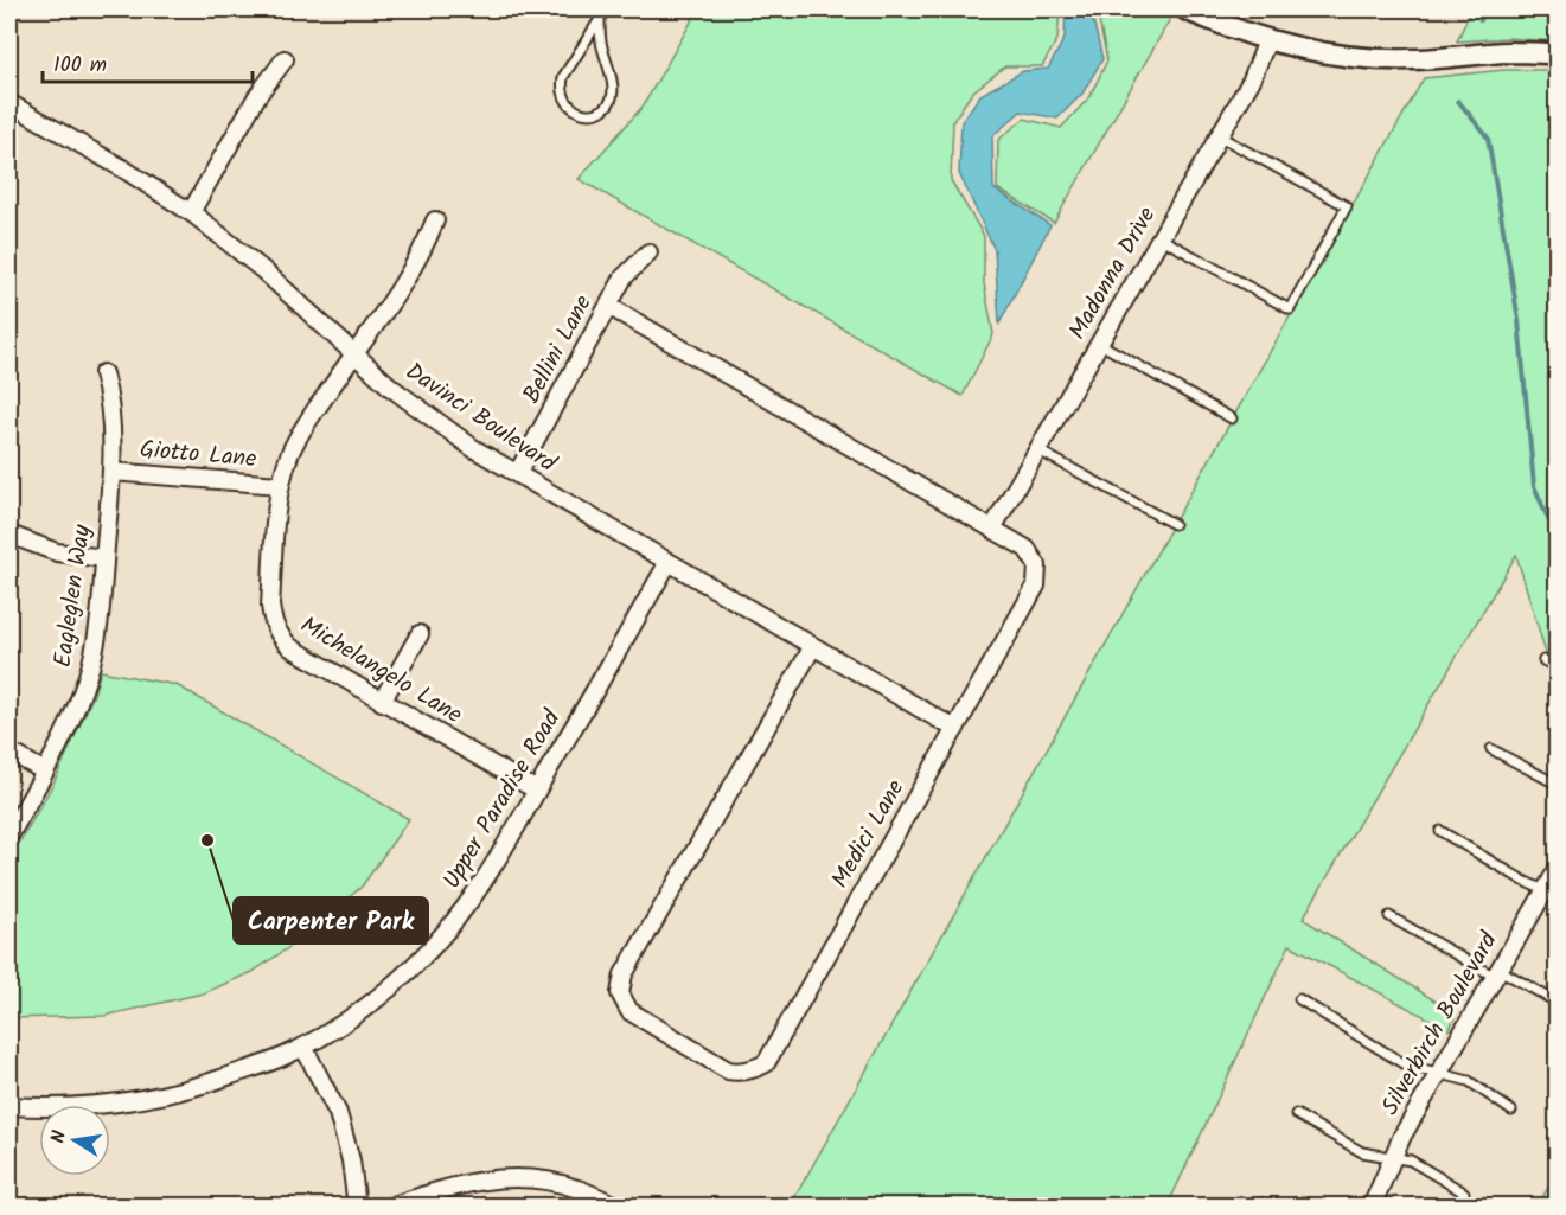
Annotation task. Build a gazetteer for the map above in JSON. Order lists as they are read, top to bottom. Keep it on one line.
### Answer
{"streets":{"street":["Madonna Drive","Bellini Lane","Davinci Boulevard","Giotto Lane","Eagleglen Way","Michelangelo Lane","Upper Paradise Road","Medici Lane","Silverbirch Boulevard"]},"crossings":[["Madonna Drive","Medici Lane"],["Bellini Lane","Davinci Boulevard"],["Bellini Lane","Medici Lane"],["Davinci Boulevard","Michelangelo Lane"],["Davinci Boulevard","Upper Paradise Road"],["Davinci Boulevard","Medici Lane"],["Giotto Lane","Eagleglen Way"],["Giotto Lane","Michelangelo Lane"],["Michelangelo Lane","Upper Paradise Road"]],"places":["Carpenter Park"],"scale_bar":"100 m","north":"left"}
